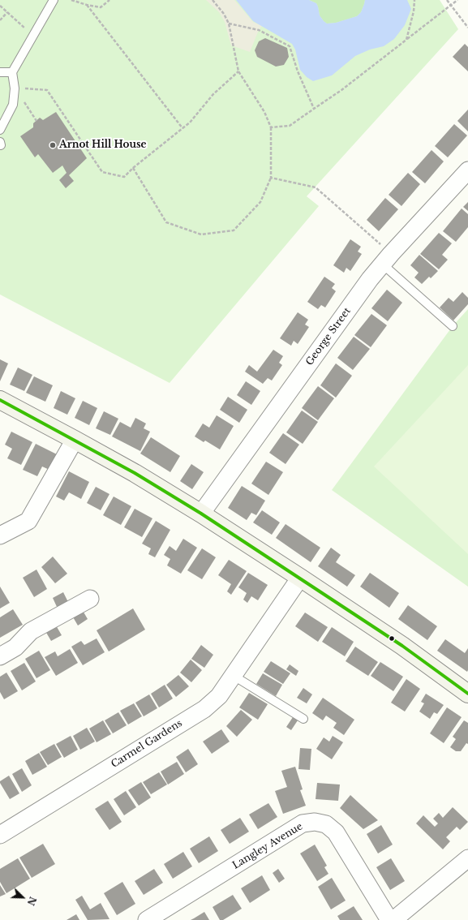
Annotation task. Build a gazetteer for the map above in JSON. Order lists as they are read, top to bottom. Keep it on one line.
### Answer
{"streets":{"street":["George Street","Carmel Gardens","Langley Avenue"]},"places":["Arnot Hill House"],"north":"bottom right"}
